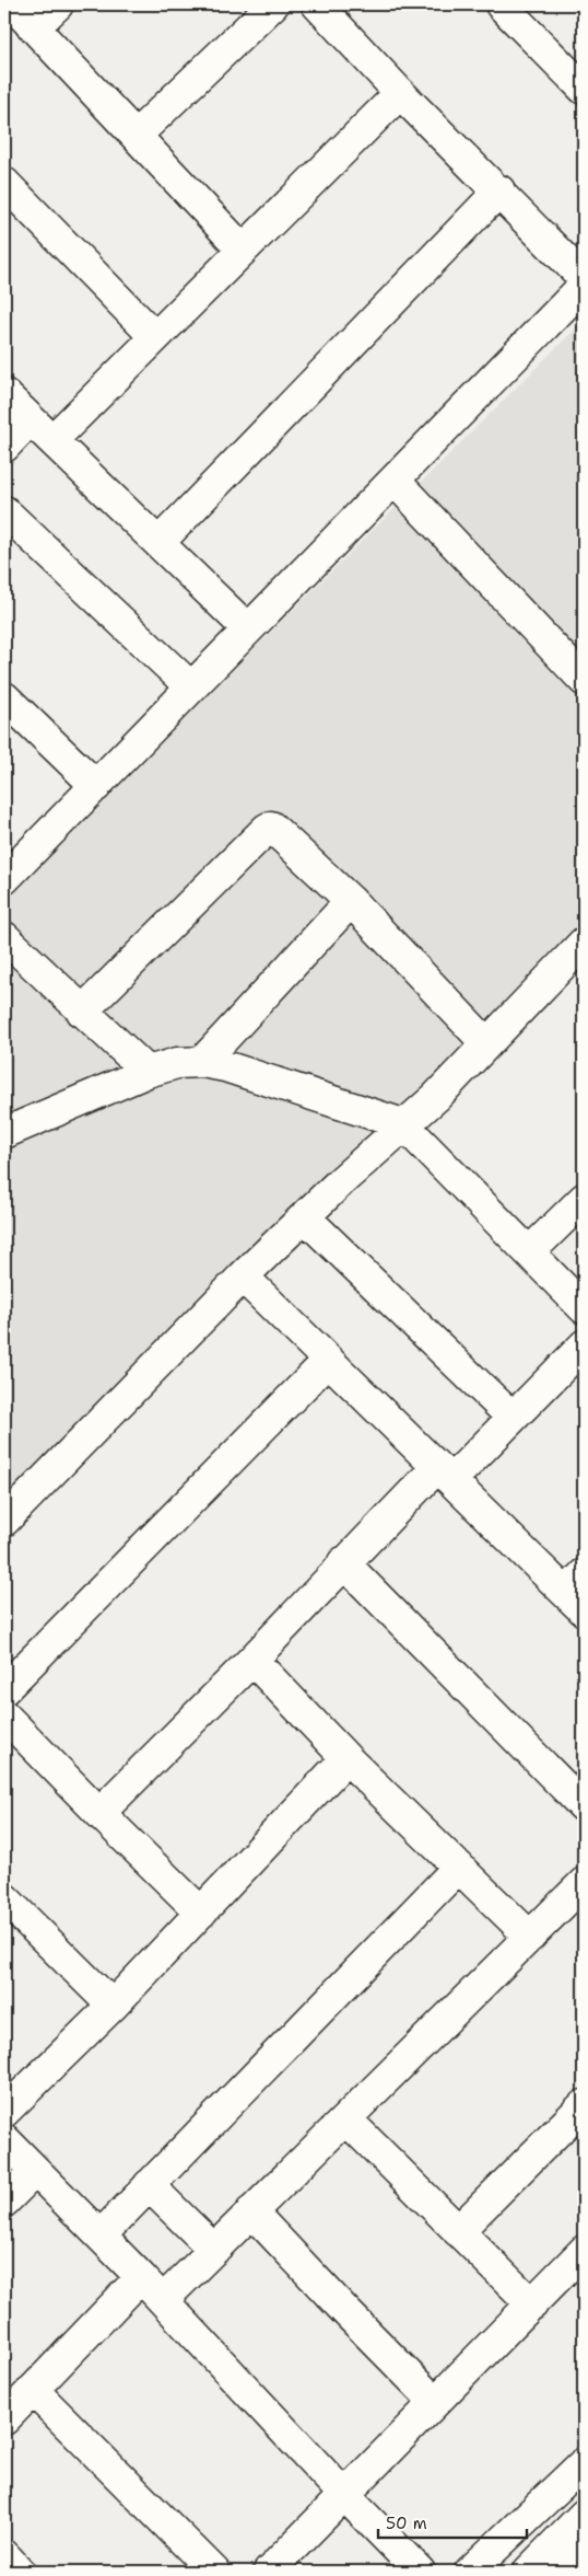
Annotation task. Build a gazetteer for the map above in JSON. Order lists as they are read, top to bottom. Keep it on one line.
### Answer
{"scale_bar":"50 m"}
